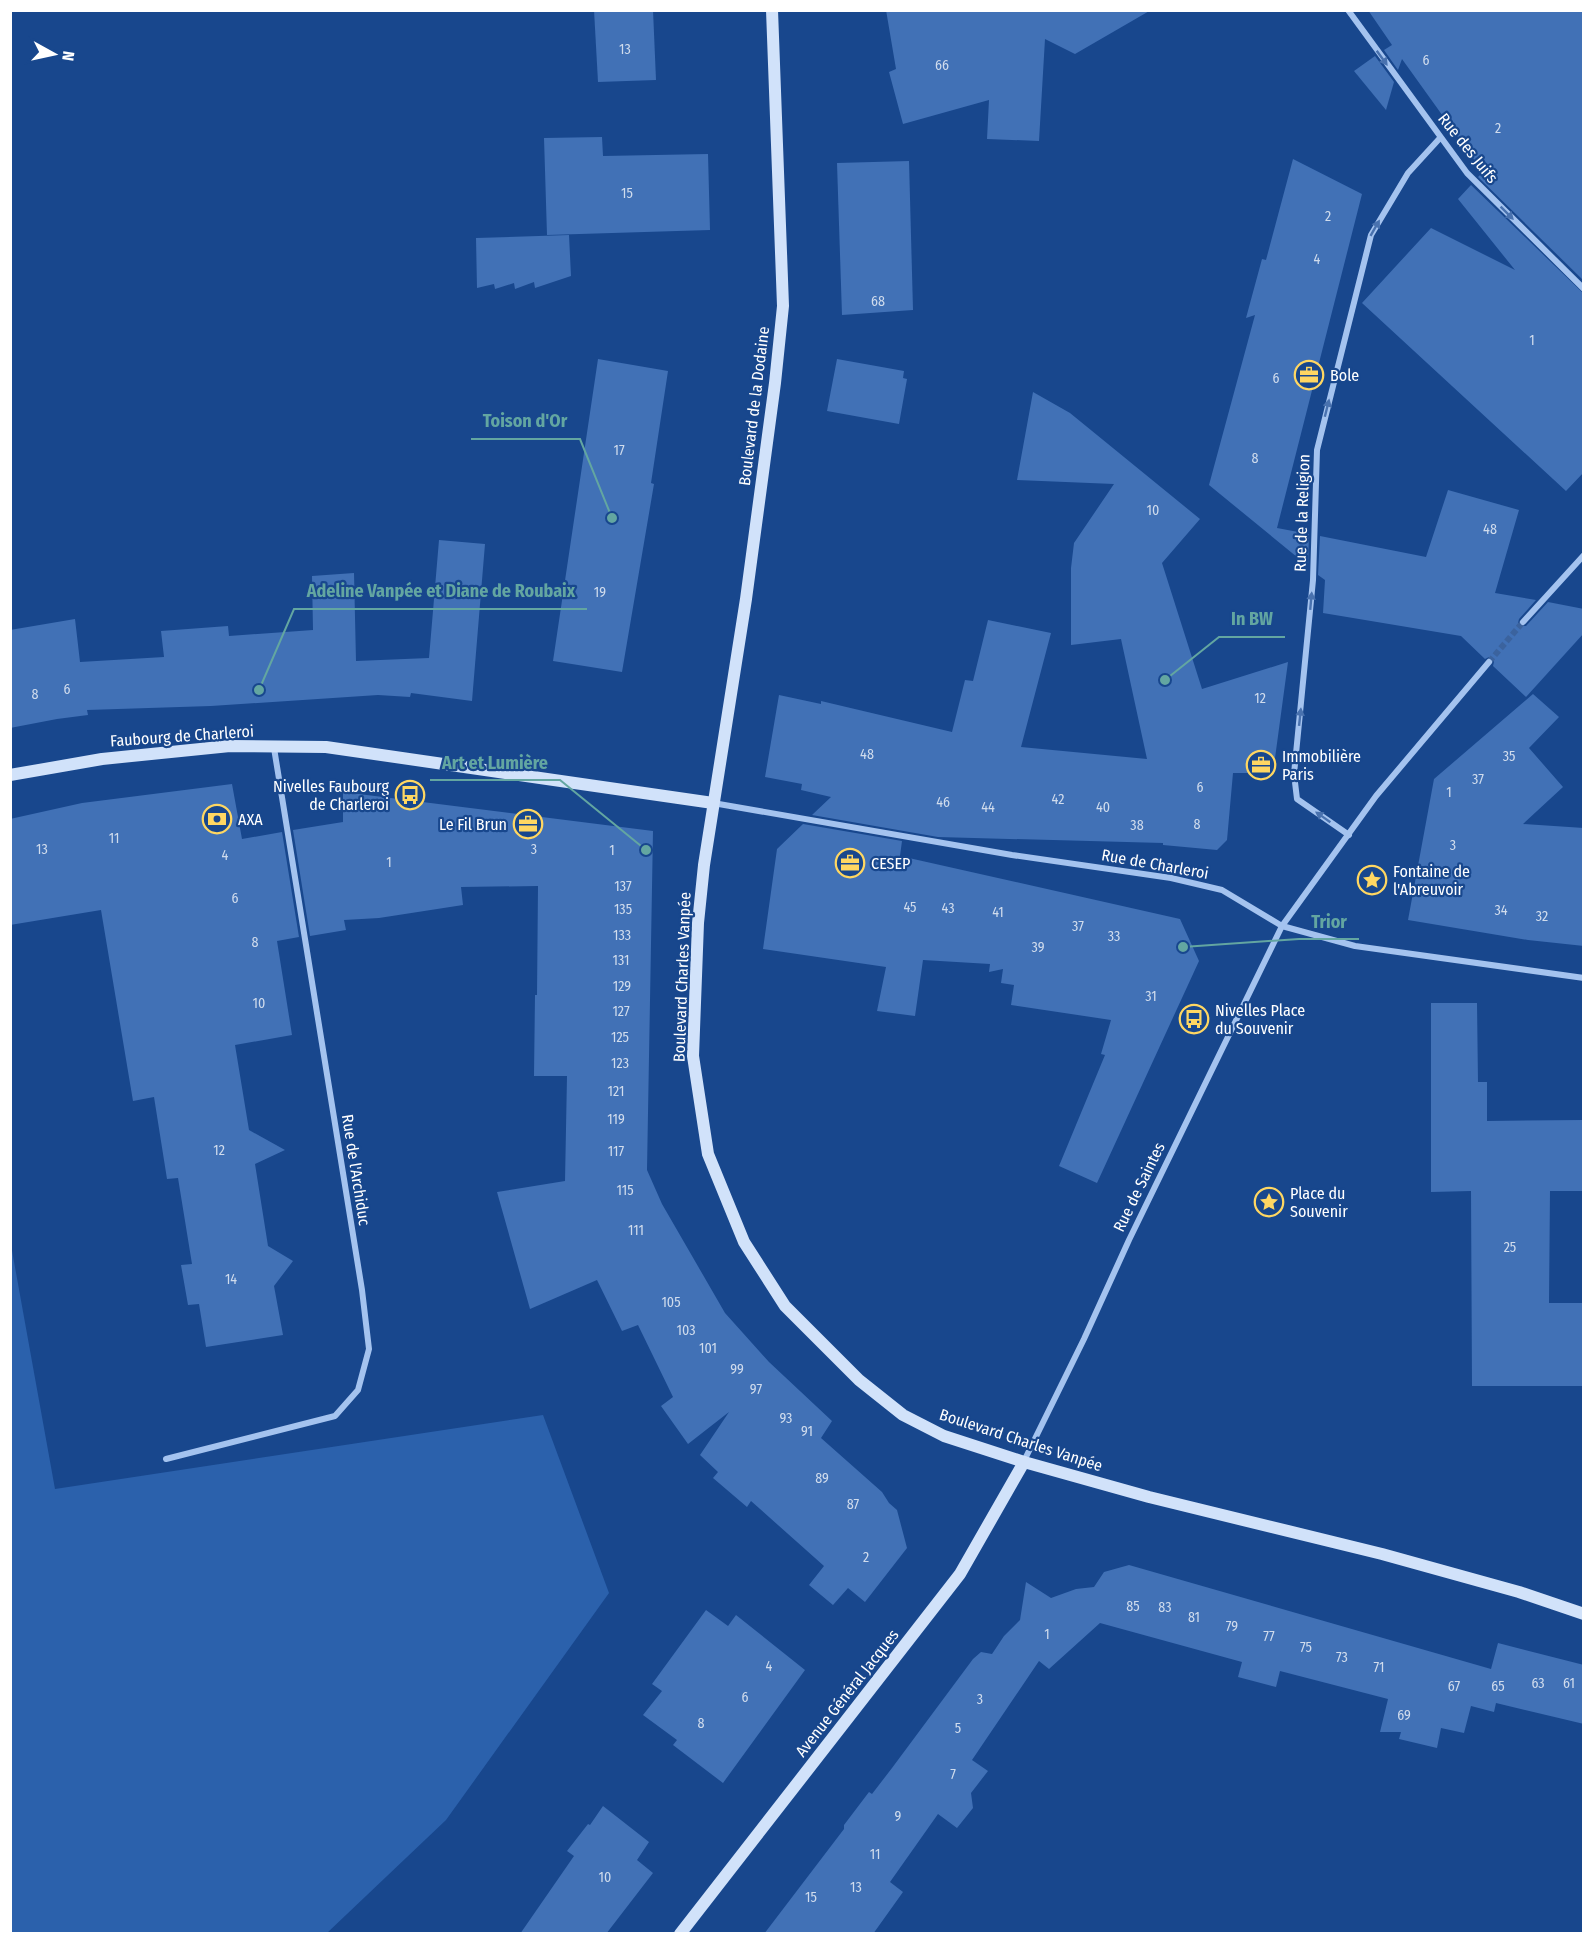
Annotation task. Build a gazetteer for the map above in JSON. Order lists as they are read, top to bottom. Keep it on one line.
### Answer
{"streets":{"main road":["Boulevard de la Dodaine","Faubourg de Charleroi","Boulevard Charles Vanpée","Avenue Général Jacques"],"street":["Rue des Juifs","Rue de la Religion","Rue de Charleroi","Rue de l'Archiduc","Rue de Saintes"]},"crossings":[["Rue des Juifs","Rue de la Religion"],["Boulevard de la Dodaine","Faubourg de Charleroi"],["Boulevard de la Dodaine","Rue de Charleroi"],["Boulevard de la Dodaine","Boulevard Charles Vanpée"],["Rue de la Religion","Rue de Saintes"],["Faubourg de Charleroi","Rue de Charleroi"],["Faubourg de Charleroi","Boulevard Charles Vanpée"],["Faubourg de Charleroi","Rue de l'Archiduc"],["Rue de Charleroi","Boulevard Charles Vanpée"],["Rue de Charleroi","Rue de Saintes"],["Boulevard Charles Vanpée","Rue de Saintes"],["Boulevard Charles Vanpée","Avenue Général Jacques"],["Rue de Saintes","Avenue Général Jacques"]],"one_way":["Rue des Juifs","Rue de la Religion"],"places":{"office":["Bole","Immobilière Paris","Le Fil Brun","CESEP"],"other":["Toison d'Or","In BW","Adeline Vanpée et Diane de Roubaix","Art et Lumière","Trior"],"bus stop":["Nivelles Faubourg de Charleroi","Nivelles Place du Souvenir"],"bank":["AXA"],"place":["Fontaine de l'Abreuvoir","Place du Souvenir"]},"house_numbers":["13","6","66","2","15","2","4","68","1","6","17","8","10","48","19","6","8","12","48","35","37","6","1","42","46","44","40","8","38","11","3","13","3","1","4","1","137","6","45","43","135","34","41","32","37","133","33","8","39","131","129","31","10","127","125","123","121","119","12","117","115","111","25","14","105","103","101","99","97","93","91","89","87","2","85","83","81","79","1","77","75","73","4","71","63","61","67","65","6","3","69","8","5","7","9","11","10","13","15"],"north":"right"}
